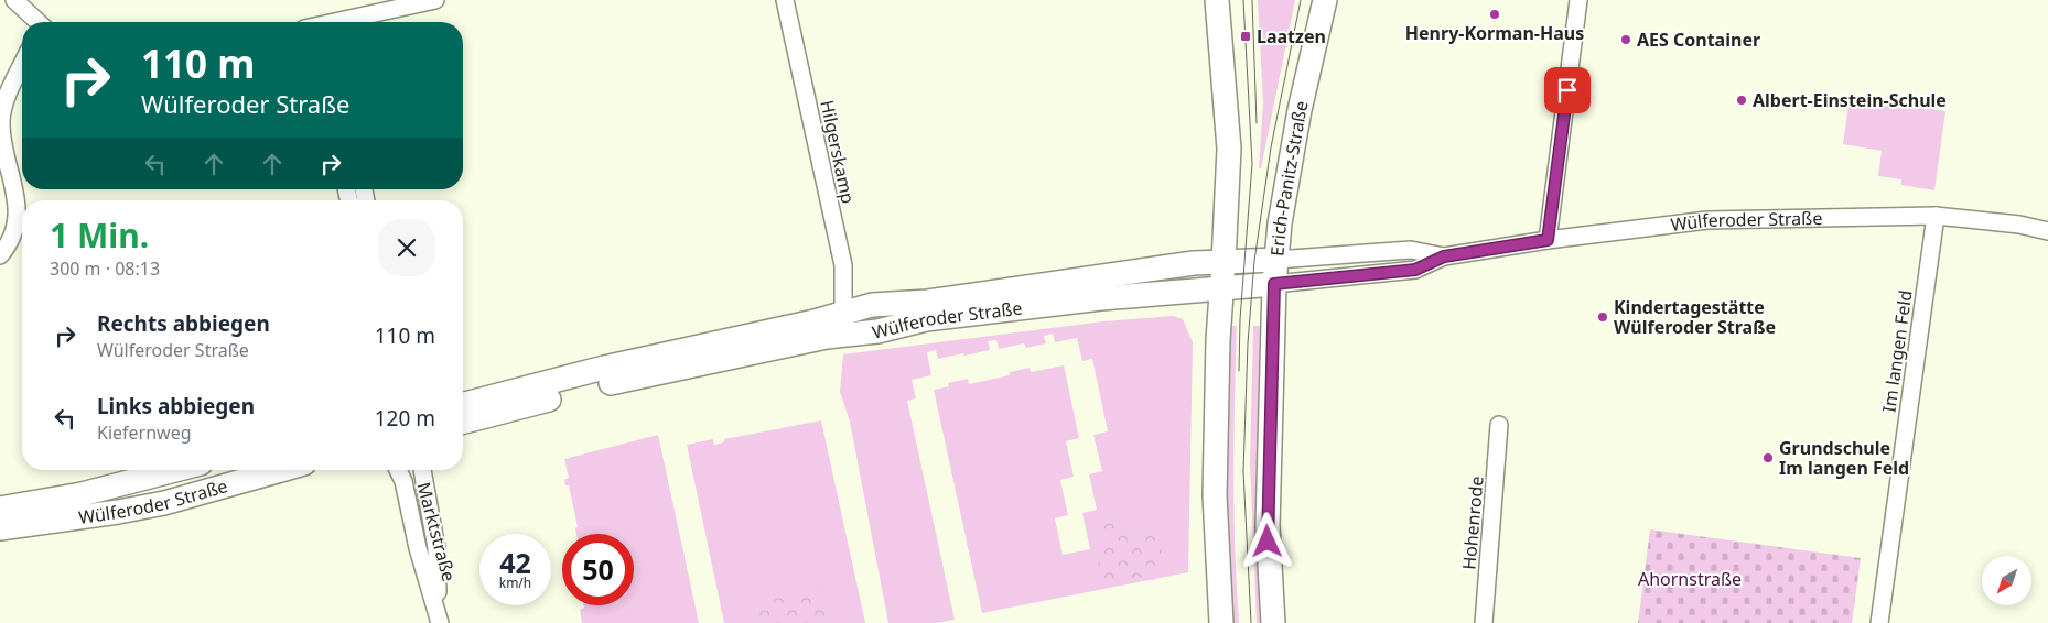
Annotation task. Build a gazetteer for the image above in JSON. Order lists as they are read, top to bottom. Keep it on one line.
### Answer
{"streets":{"street":["Hilgerskamp","Erich-Panitz-Straße","Wülferoder Straße","Im langen Feld","Hohenrode","Marktstraße"]},"crossings":[["Hilgerskamp","Wülferoder Straße"],["Erich-Panitz-Straße","Wülferoder Straße"],["Wülferoder Straße","Im langen Feld"]],"parks":["Ahornstraße"],"places":{"other":["Henry-Korman-Haus","AES Container","Albert-Einstein-Schule","Kindertagestätte Wülferoder Straße","Grundschule Im langen Feld"],"transit":["Laatzen"]},"north":"bottom left","page":{"turn":["110 m","Wülferoder Straße"],"heading":["1 Min.","300 m · 08:13"],"list":[{"name":"Rechts abbiegen","note":"Wülferoder Straße","value":"110 m"},{"name":"Links abbiegen","note":"Kiefernweg","value":"120 m"}],"speed":"42 km/h","limit":"50"}}
